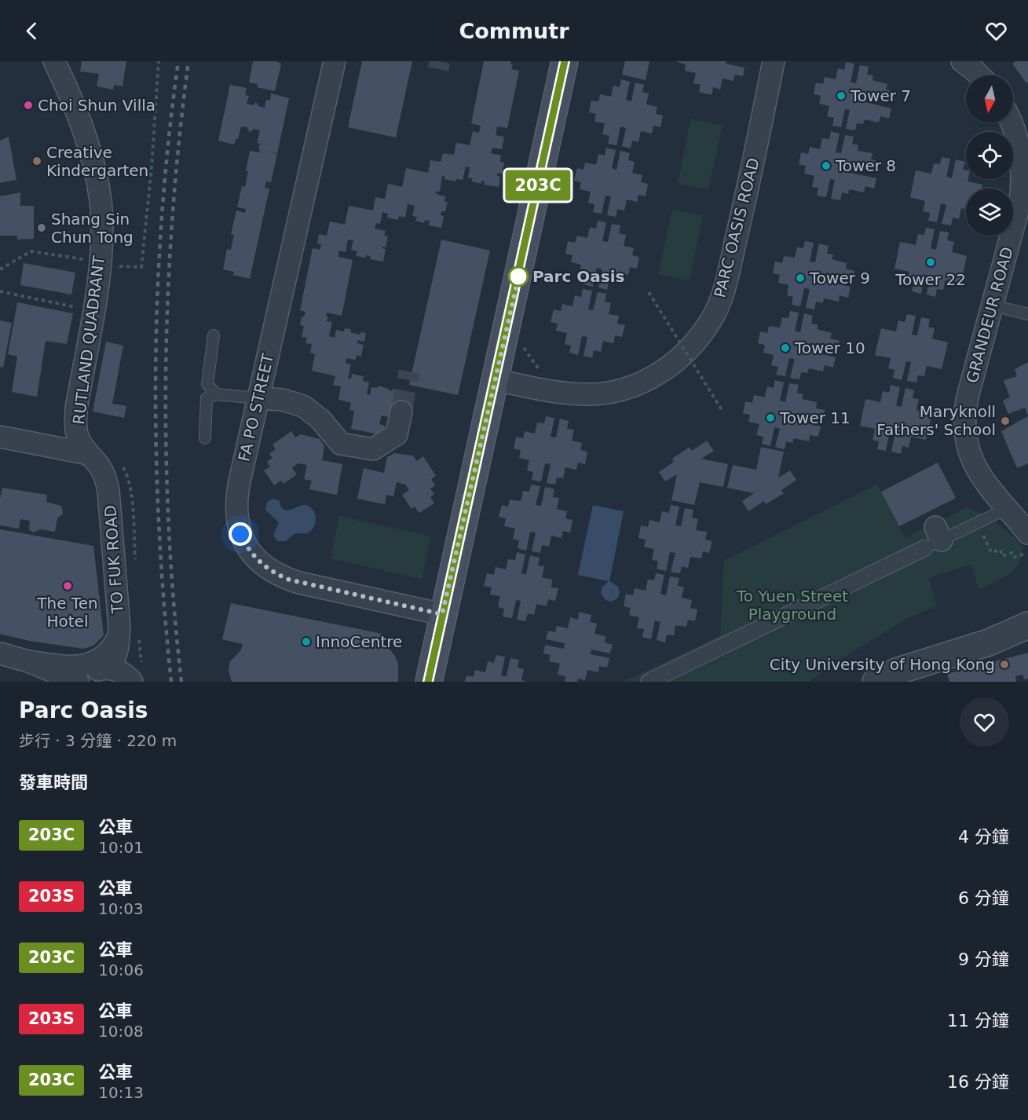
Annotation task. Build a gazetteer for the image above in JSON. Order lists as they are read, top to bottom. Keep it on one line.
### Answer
{"streets":{"street":["PARC OASIS ROAD","GRANDEUR ROAD","RUTLAND QUADRANT","FA PO STREET","TO FUK ROAD"]},"crossings":[["RUTLAND QUADRANT","TO FUK ROAD"]],"parks":["To Yuen Street Playground"],"places":["Tower 7","Choi Shun Villa","Creative Kindergarten","Tower 8","Shang Sin Chun Tong","Tower 22","Parc Oasis","Tower 9","Tower 10","Tower 11","Maryknoll Fathers' School","The Ten Hotel","InnoCentre","City University of Hong Kong"],"lines":["bus line 203C"],"north":"bottom","page":{"header":"Commutr","on_map":"203C","heading":[["Parc Oasis","步行 · 3 分鐘 · 220 m"],"發車時間"],"list":[{"mark":"203C","name":"公車","note":"10:01","value":"4 分鐘"},{"mark":"203S","name":"公車","note":"10:03","value":"6 分鐘"},{"mark":"203C","name":"公車","note":"10:06","value":"9 分鐘"},{"mark":"203S","name":"公車","note":"10:08","value":"11 分鐘"},{"mark":"203C","name":"公車","note":"10:13","value":"16 分鐘"}]}}
